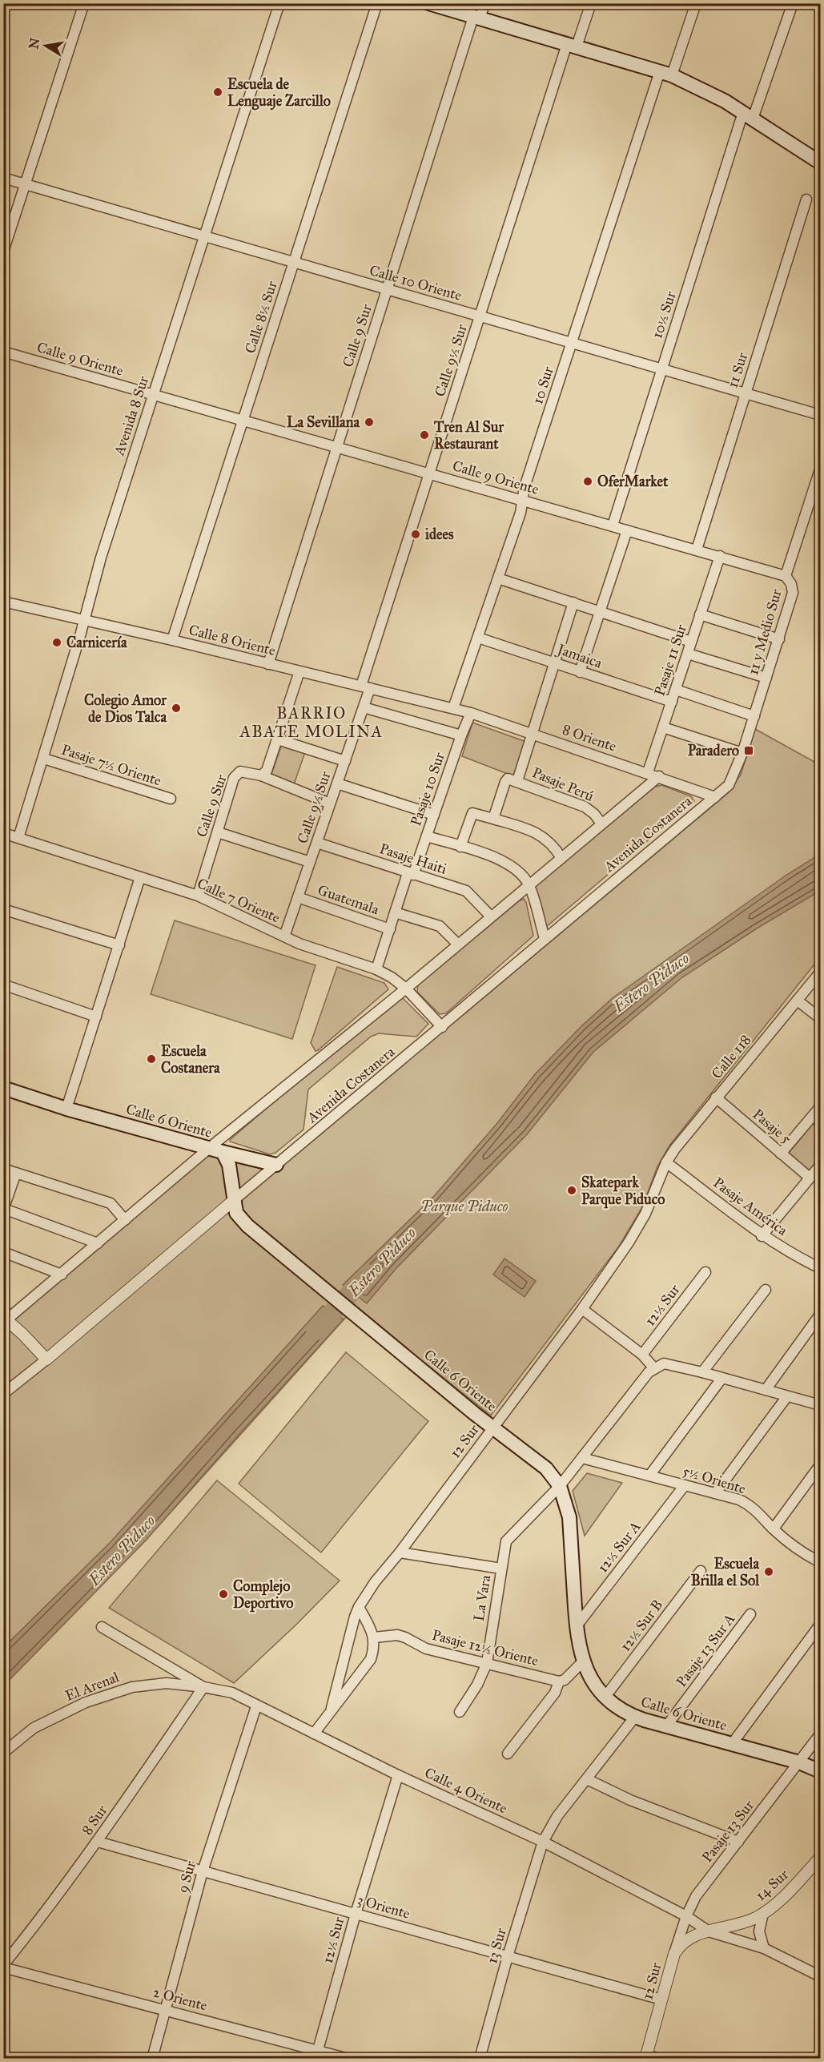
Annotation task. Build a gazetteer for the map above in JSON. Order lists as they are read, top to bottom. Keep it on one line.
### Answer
{"streets":{"main road":["Calle 6 Oriente"],"street":["Calle 10 Oriente","10½ Sur","Calle 8½ Sur","Calle 9 Sur","Calle 9 Oriente","Calle 9½ Sur","11 Sur","10 Sur","Avenida 8 Sur","11 y Medio Sur","Calle 8 Oriente","Jamaica","Pasaje 11 Sur","8 Oriente","Pasaje 7½ Oriente","Pasaje Perú","Pasaje 10 Sur","Avenida Costanera","Pasaje Haiti","Guatemala","Calle 7 Oriente","Calle 118","Pasaje 5","Pasaje América","12½ Sur","12 Sur","5½ Oriente","12½ Sur A","La Vara","12½ Sur B","Pasaje 12½ Oriente","Pasaje 13 Sur A","El Arenal","Calle 4 Oriente","8 Sur","Pasaje 13 Sur","9 Sur","14 Sur","3 Oriente","13 Sur","2 Oriente"]},"crossings":[["Calle 10 Oriente","10½ Sur"],["Calle 10 Oriente","Calle 8½ Sur"],["Calle 10 Oriente","Calle 9 Sur"],["Calle 10 Oriente","Calle 9½ Sur"],["Calle 10 Oriente","11 Sur"],["Calle 10 Oriente","10 Sur"],["Calle 10 Oriente","Avenida 8 Sur"],["10½ Sur","Calle 9 Oriente"],["Calle 8½ Sur","Calle 9 Oriente"],["Calle 8½ Sur","Calle 8 Oriente"],["Calle 9 Sur","Calle 9 Oriente"],["Calle 9 Sur","Calle 8 Oriente"],["Calle 9 Sur","Calle 7 Oriente"],["Calle 9 Oriente","Calle 9½ Sur"],["Calle 9 Oriente","11 Sur"],["Calle 9 Oriente","10 Sur"],["Calle 9 Oriente","Avenida 8 Sur"],["Calle 9 Oriente","11 y Medio Sur"],["Calle 9 Oriente","Pasaje 11 Sur"],["Calle 9½ Sur","Calle 8 Oriente"],["Calle 9½ Sur","Pasaje Haiti"],["Calle 9½ Sur","Guatemala"],["Calle 9½ Sur","Calle 7 Oriente"],["10 Sur","Calle 8 Oriente"],["10 Sur","Jamaica"],["10 Sur","8 Oriente"],["Avenida 8 Sur","Calle 8 Oriente"],["Avenida 8 Sur","Pasaje 7½ Oriente"],["Avenida 8 Sur","Calle 7 Oriente"],["11 y Medio Sur","8 Oriente"],["11 y Medio Sur","Avenida Costanera"],["Calle 8 Oriente","8 Oriente"],["Jamaica","Pasaje 11 Sur"],["Pasaje 11 Sur","8 Oriente"],["8 Oriente","Pasaje 10 Sur"],["8 Oriente","Avenida Costanera"],["Pasaje 10 Sur","Pasaje Haiti"],["Pasaje 10 Sur","Guatemala"],["Pasaje 10 Sur","Calle 7 Oriente"],["Avenida Costanera","Calle 7 Oriente"],["Avenida Costanera","Calle 6 Oriente"],["Calle 118","Pasaje 5"],["Calle 118","Pasaje América"],["Calle 118","12 Sur"],["Calle 6 Oriente","12 Sur"],["Calle 6 Oriente","12½ Sur A"],["Calle 6 Oriente","La Vara"],["Calle 6 Oriente","12½ Sur B"],["Calle 6 Oriente","Pasaje 13 Sur A"],["Calle 6 Oriente","Pasaje 13 Sur"],["Pasaje América","12 Sur"],["12½ Sur","Calle 4 Oriente"],["12½ Sur","3 Oriente"],["12½ Sur","2 Oriente"],["12 Sur","Calle 4 Oriente"],["12 Sur","Pasaje 13 Sur"],["12 Sur","14 Sur"],["12 Sur","3 Oriente"],["5½ Oriente","12½ Sur A"],["5½ Oriente","La Vara"],["La Vara","Pasaje 12½ Oriente"],["El Arenal","Calle 4 Oriente"],["El Arenal","8 Sur"],["Calle 4 Oriente","8 Sur"],["Calle 4 Oriente","Pasaje 13 Sur"],["Calle 4 Oriente","9 Sur"],["Calle 4 Oriente","14 Sur"],["Calle 4 Oriente","13 Sur"],["8 Sur","3 Oriente"],["8 Sur","2 Oriente"],["9 Sur","3 Oriente"],["9 Sur","2 Oriente"],["3 Oriente","13 Sur"]],"districts":["BARRIO ABATE MOLINA"],"water":["Estero Piduco"],"parks":["Parque Piduco"],"places":{"other":["Escuela de Lenguaje Zarcillo","La Sevillana","Tren Al Sur Restaurant","OferMarket","idees","Carnicería","Colegio Amor de Dios Talca","Escuela Costanera","Skatepark Parque Piduco","Escuela Brilla el Sol","Complejo Deportivo"],"transit":["Paradero"]},"north":"left"}
